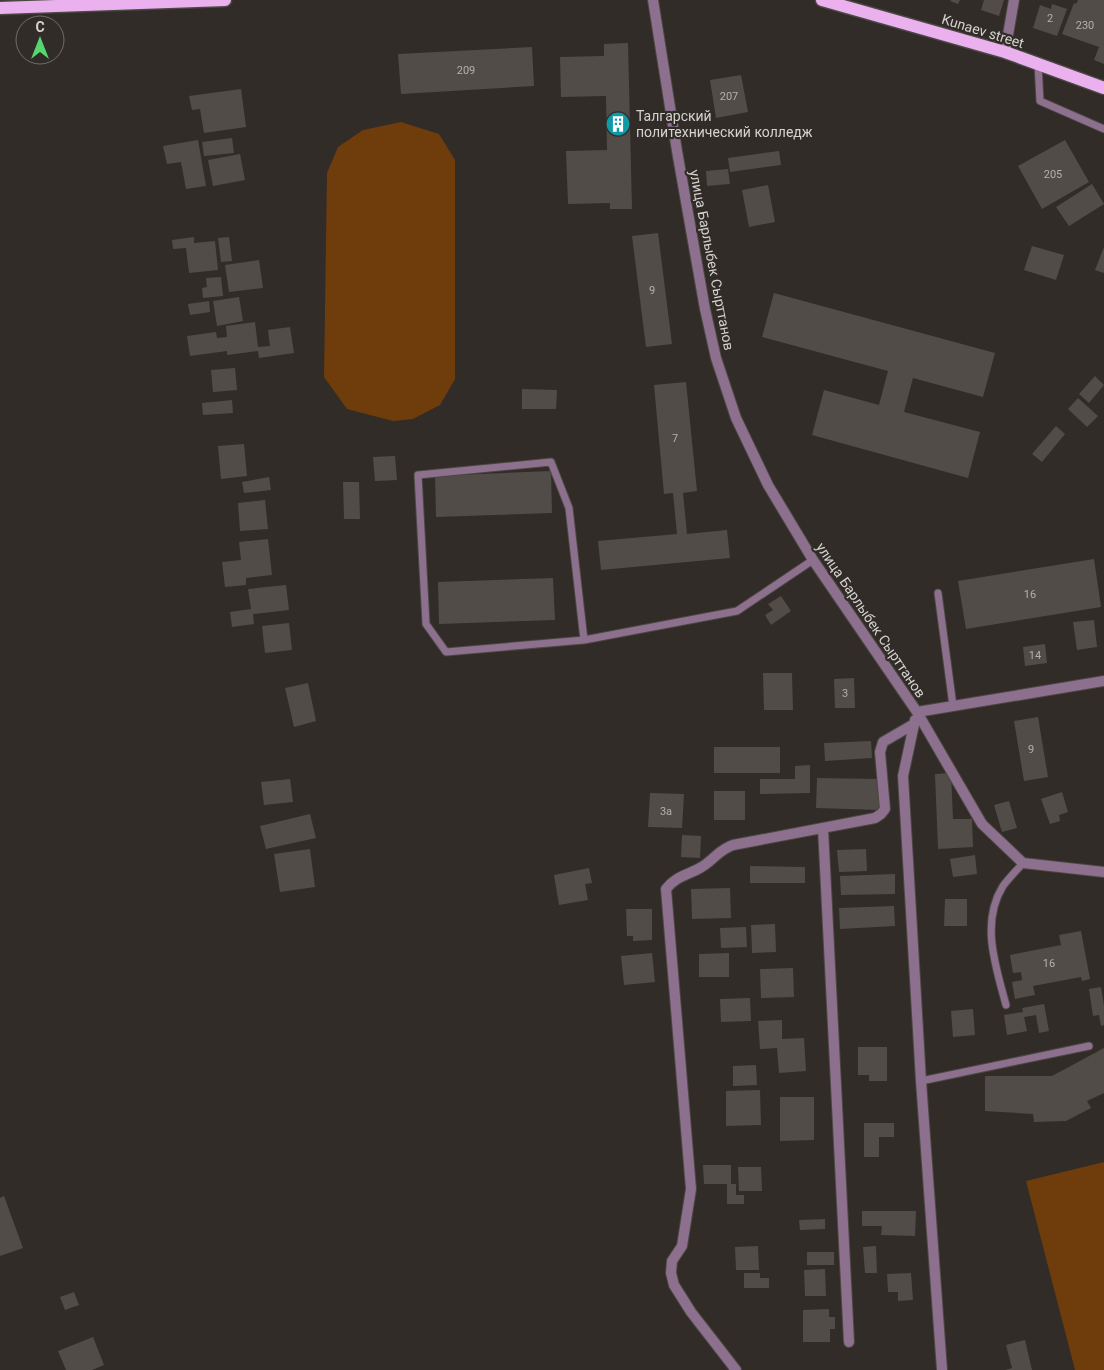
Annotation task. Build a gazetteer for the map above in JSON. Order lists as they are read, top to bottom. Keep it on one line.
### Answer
{"streets":{"main road":["Kunaev street"],"street":["улица Барлыбек Сырттанов"]},"places":{"building":["Талгарский политехнический колледж"]},"house_numbers":["2","230","209","207","205","9","7","16","14","3","9","3а","16"],"north":"top"}
